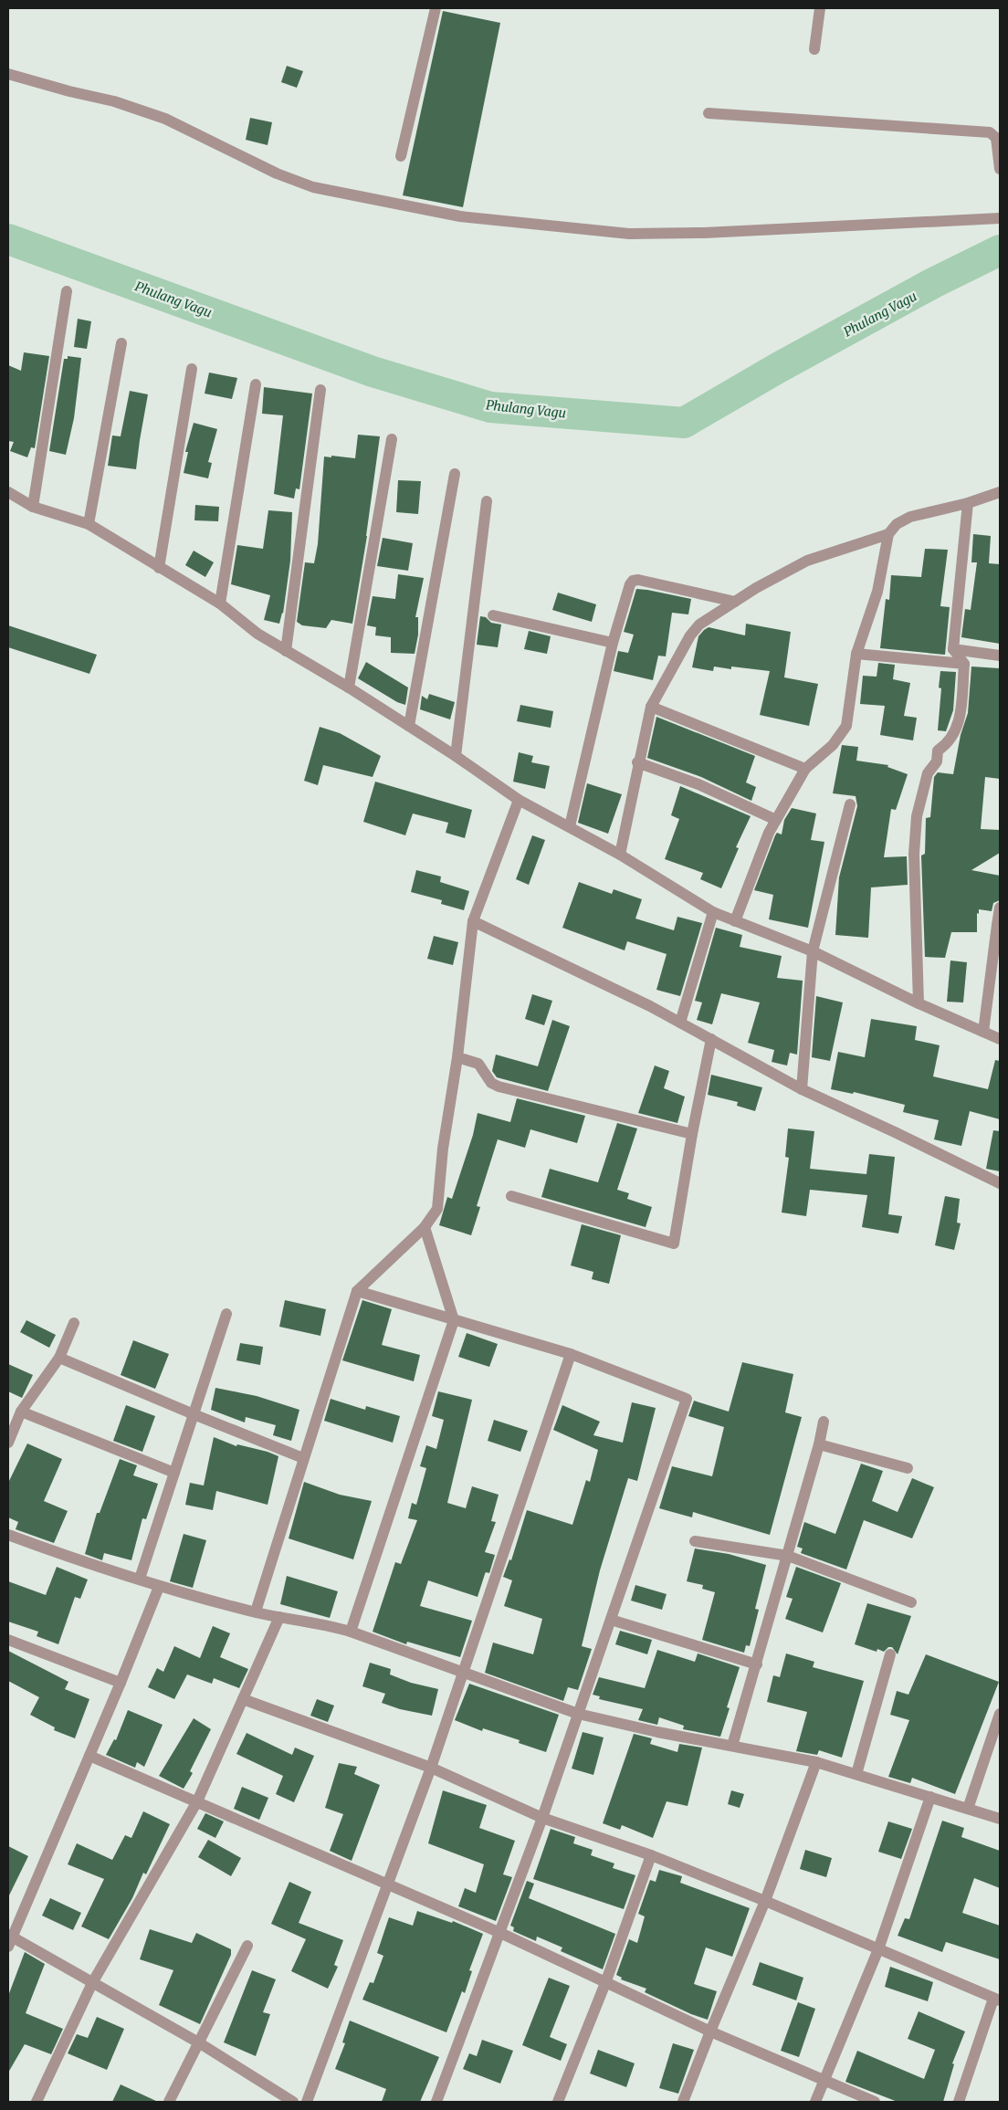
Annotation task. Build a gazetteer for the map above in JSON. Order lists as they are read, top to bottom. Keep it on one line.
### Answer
{"water":["Phulang Vagu"]}
